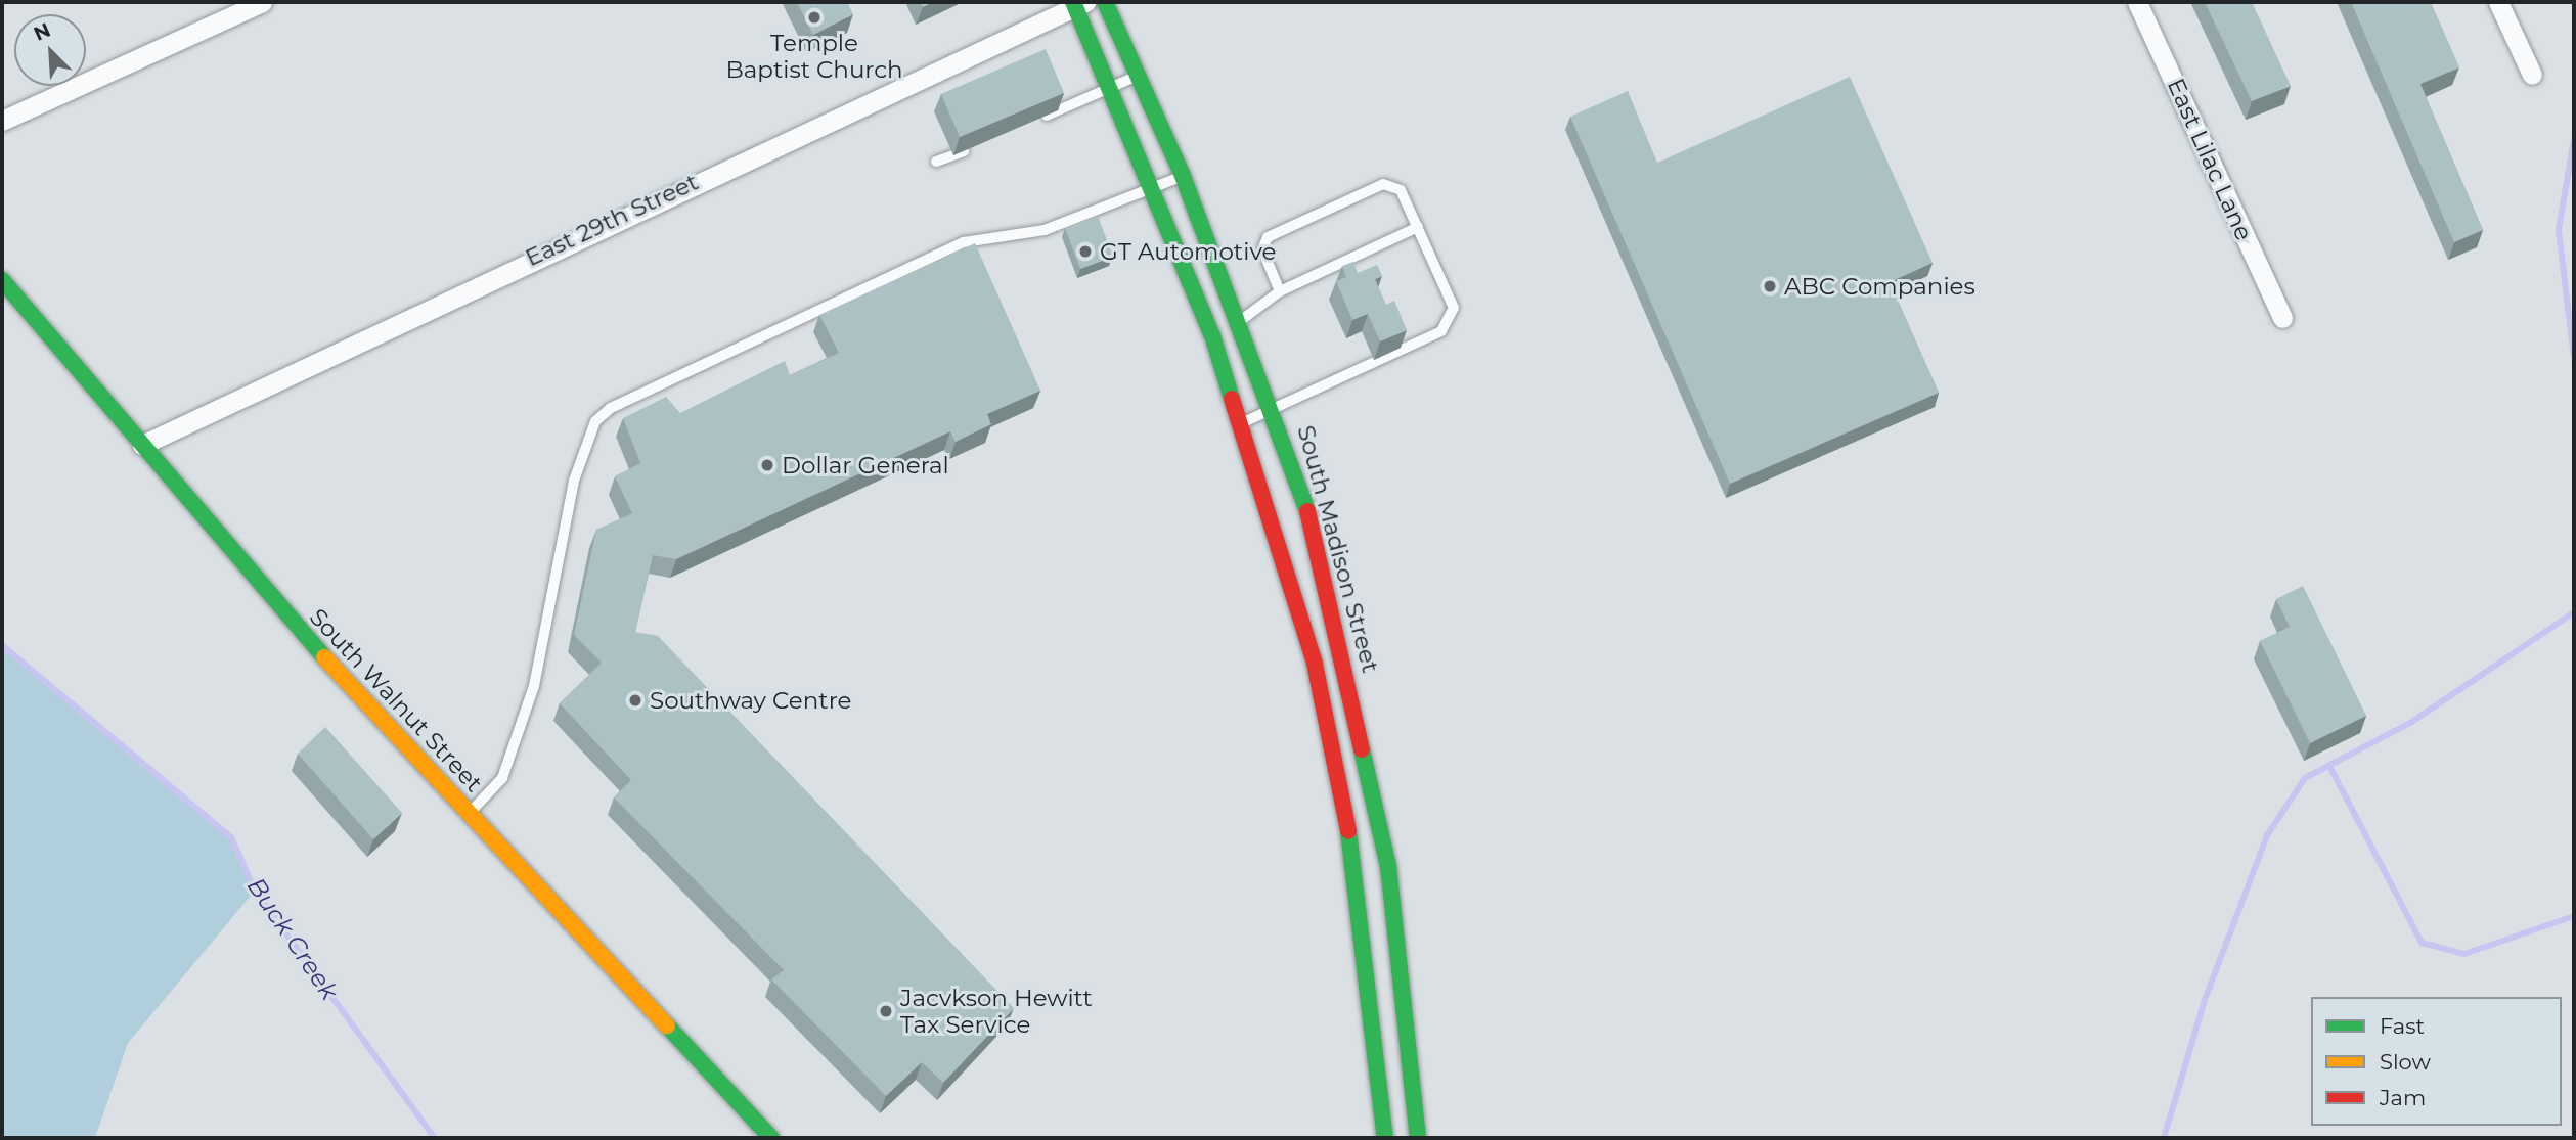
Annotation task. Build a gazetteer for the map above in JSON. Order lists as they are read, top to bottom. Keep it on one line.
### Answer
{"streets":{"main road":["South Madison Street","South Walnut Street"],"street":["East Lilac Lane","East 29th Street"]},"crossings":[["East 29th Street","South Walnut Street"]],"water":["Buck Creek"],"places":["Temple Baptist Church","GT Automotive","ABC Companies","Dollar General","Southway Centre","Jacvkson Hewitt Tax Service"],"legend":["Fast","Slow","Jam"],"north":"top left"}
